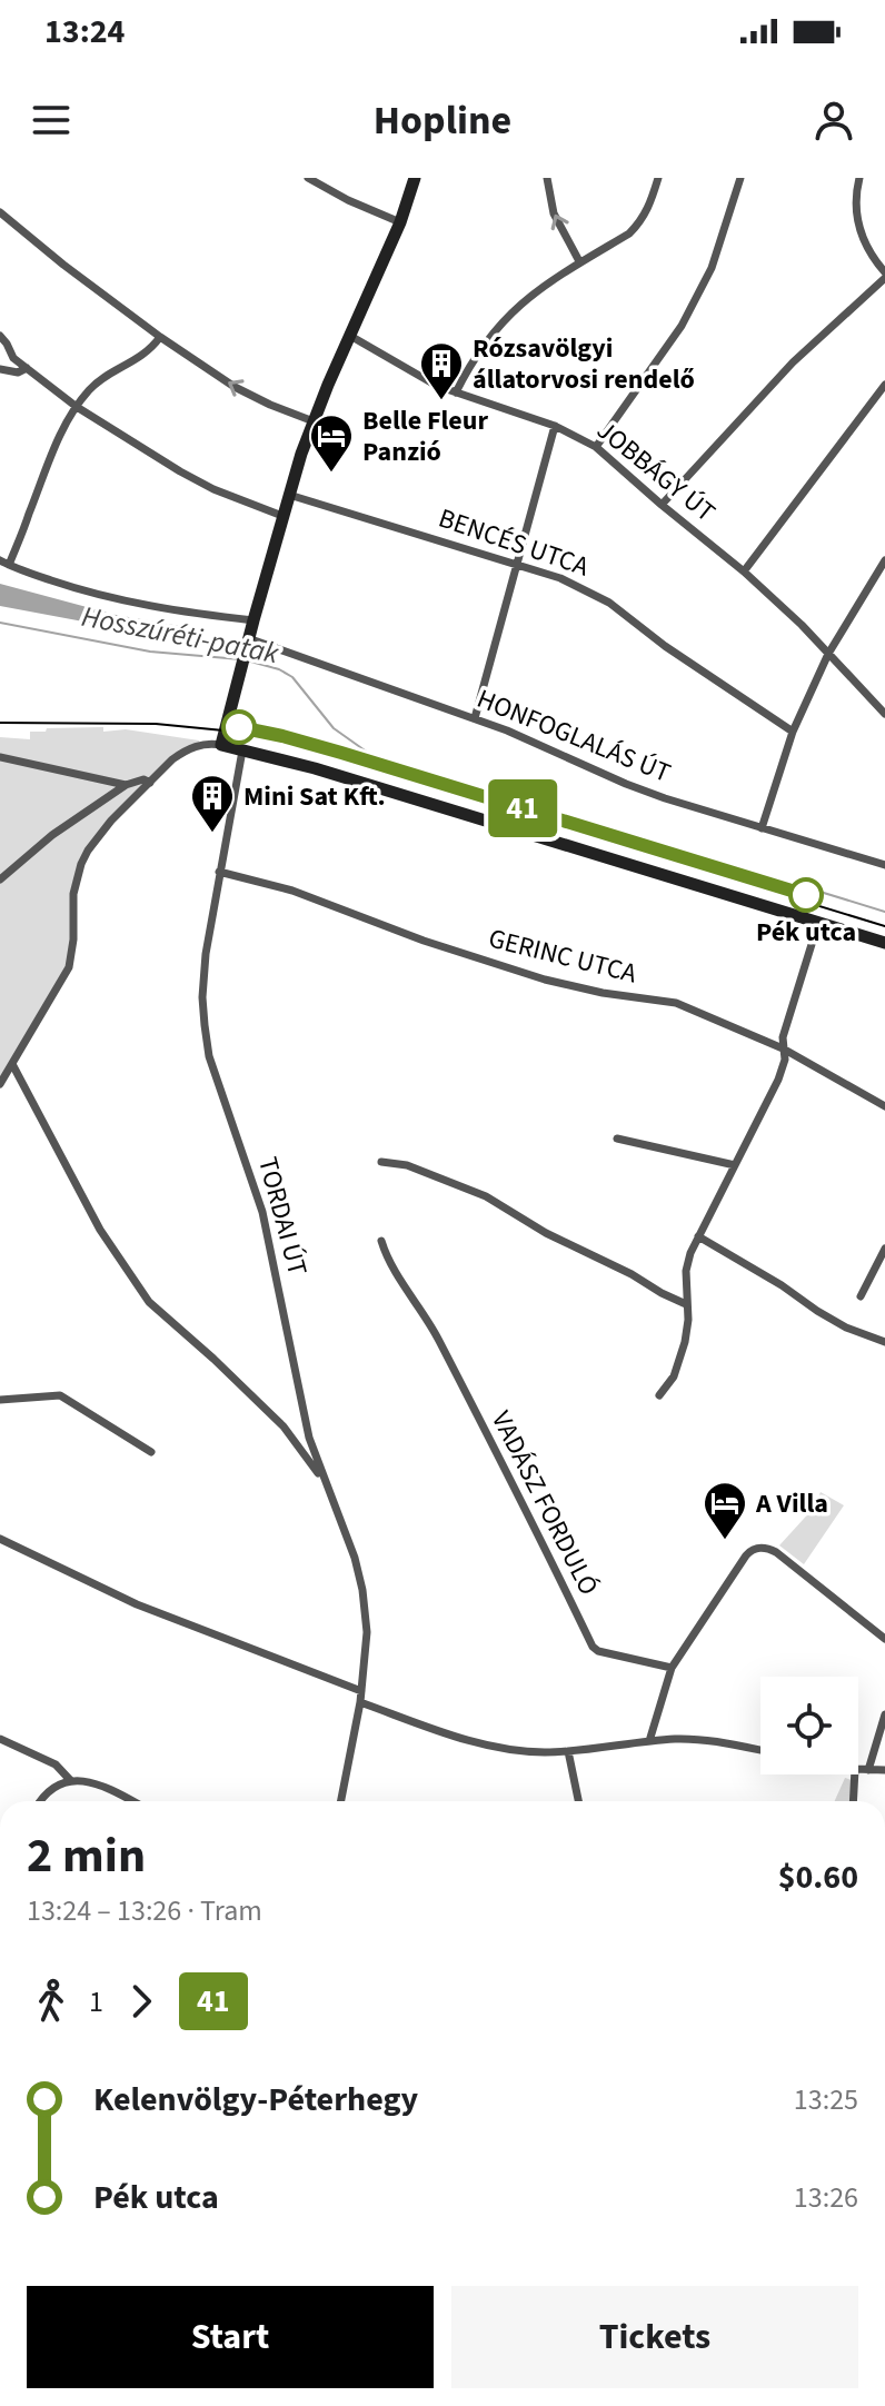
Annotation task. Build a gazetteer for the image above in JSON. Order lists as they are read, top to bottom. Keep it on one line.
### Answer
{"streets":{"street":["JOBBÁGY ÚT","BENCÉS UTCA","HONFOGLALÁS ÚT","GERINC UTCA","TORDAI ÚT","VADÁSZ FORDULÓ"]},"crossings":[["GERINC UTCA","TORDAI ÚT"]],"water":["Hosszúréti-patak"],"places":{"building":["Rózsavölgyi állatorvosi rendelő","Mini Sat Kft."],"hotel":["Belle Fleur Panzió","A Villa"],"other":["Pék utca"]},"lines":["tram line 41"],"page":{"status":"13:24","header":"Hopline","on_map":"41","heading":["2 min","13:24 – 13:26 · Tram","$0.60"],"legs":["1","41"],"list":[{"name":"Kelenvölgy-Péterhegy","value":"13:25"},{"name":"Pék utca","value":"13:26"}],"buttons":["Start","Tickets"]}}
